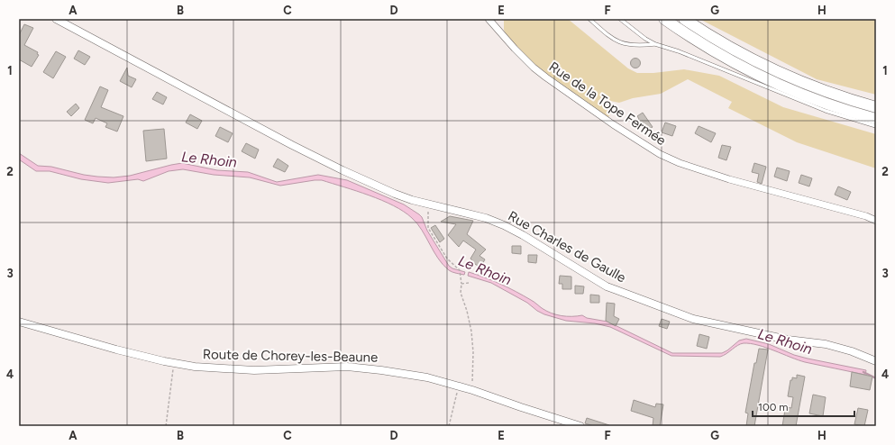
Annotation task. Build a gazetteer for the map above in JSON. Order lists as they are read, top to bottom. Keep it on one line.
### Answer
{"streets":{"street":["Rue de la Tope Fermée","Rue Charles de Gaulle","Route de Chorey-les-Beaune"]},"water":["Le Rhoin"],"scale_bar":"100 m","grid":{"columns":["A","B","C","D","E","F","G","H"],"rows":["1","2","3","4"]}}
